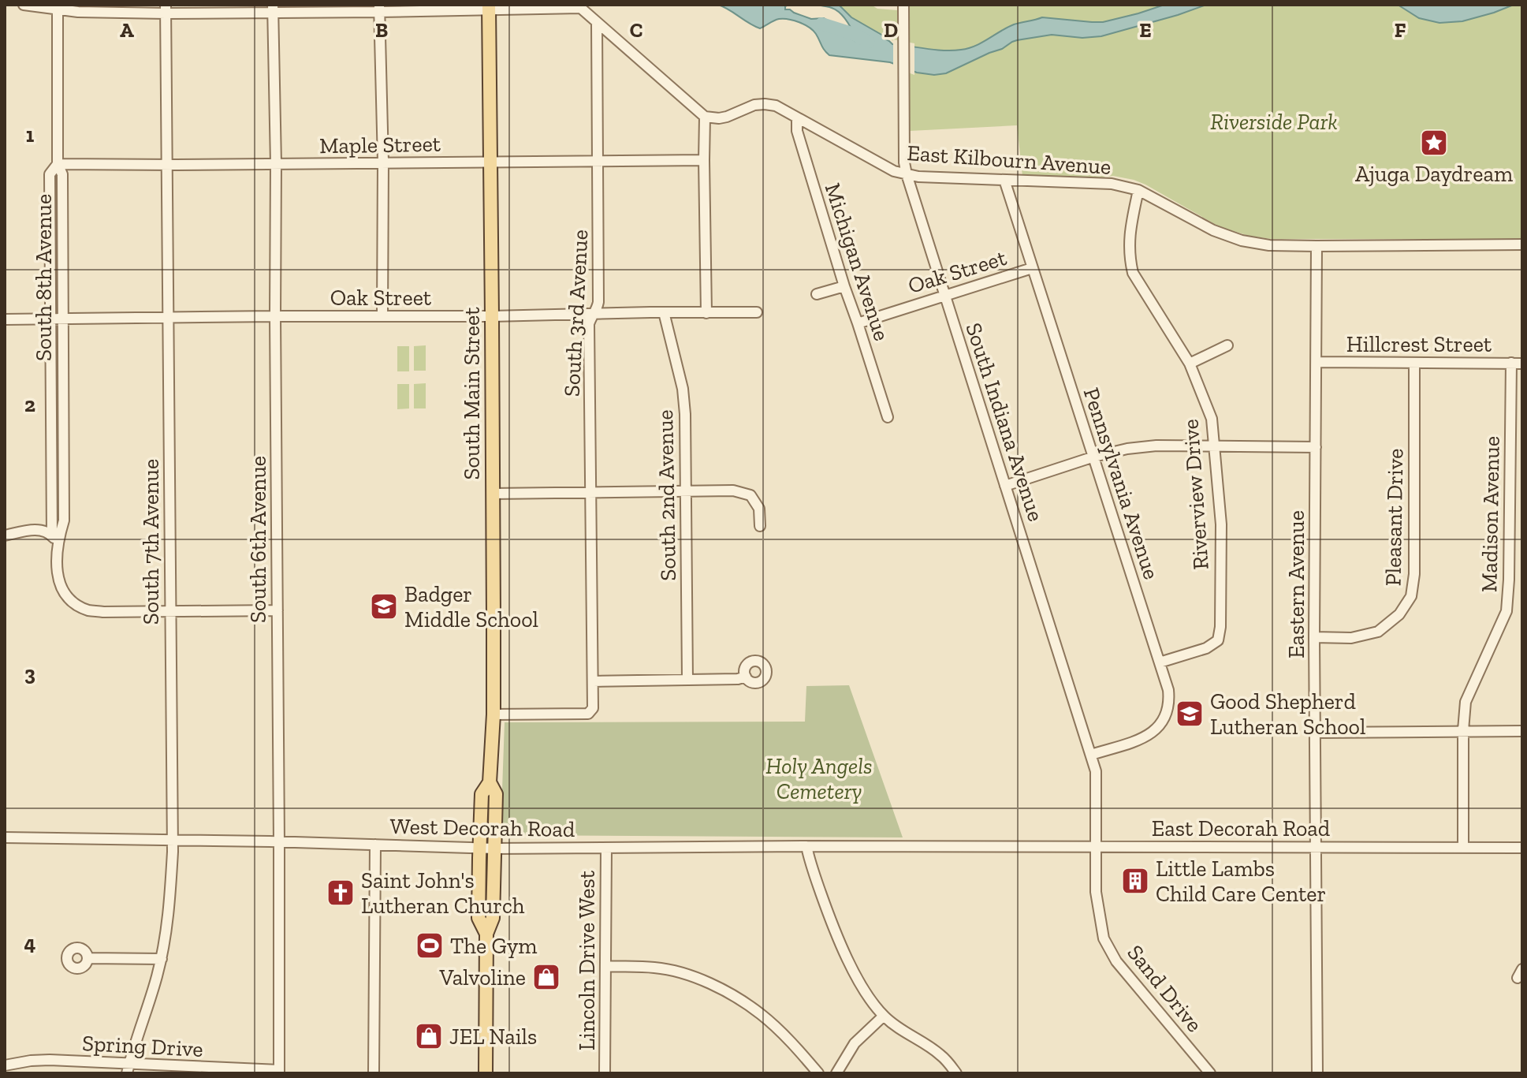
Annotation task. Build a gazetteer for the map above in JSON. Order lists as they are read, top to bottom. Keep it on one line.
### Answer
{"streets":{"main road":["South Main Street"],"street":["Maple Street","East Kilbourn Avenue","Michigan Avenue","Oak Street","South 8th Avenue","South 3rd Avenue","Hillcrest Street","South Indiana Avenue","Pennsylvania Avenue","Riverview Drive","South 2nd Avenue","Madison Avenue","Pleasant Drive","South 6th Avenue","South 7th Avenue","Eastern Avenue","West Decorah Road","East Decorah Road","Lincoln Drive West","Sand Drive","Spring Drive"]},"crossings":[["Maple Street","South 8th Avenue"],["Maple Street","South 3rd Avenue"],["Maple Street","South Main Street"],["Maple Street","South 6th Avenue"],["Maple Street","South 7th Avenue"],["East Kilbourn Avenue","Michigan Avenue"],["East Kilbourn Avenue","South Indiana Avenue"],["East Kilbourn Avenue","Pennsylvania Avenue"],["East Kilbourn Avenue","Riverview Drive"],["East Kilbourn Avenue","Eastern Avenue"],["Michigan Avenue","Oak Street"],["Oak Street","South 8th Avenue"],["Oak Street","South 3rd Avenue"],["Oak Street","South Main Street"],["Oak Street","South Indiana Avenue"],["Oak Street","Pennsylvania Avenue"],["Oak Street","South 2nd Avenue"],["Oak Street","South 6th Avenue"],["Oak Street","South 7th Avenue"],["South 3rd Avenue","South Main Street"],["Hillcrest Street","Madison Avenue"],["Hillcrest Street","Pleasant Drive"],["Hillcrest Street","Eastern Avenue"],["South Main Street","West Decorah Road"],["South Indiana Avenue","Pennsylvania Avenue"],["South Indiana Avenue","East Decorah Road"],["South Indiana Avenue","Sand Drive"],["Pennsylvania Avenue","Riverview Drive"],["Madison Avenue","East Decorah Road"],["Pleasant Drive","Eastern Avenue"],["South 6th Avenue","West Decorah Road"],["South 6th Avenue","Spring Drive"],["South 7th Avenue","West Decorah Road"],["South 7th Avenue","Spring Drive"],["Eastern Avenue","East Decorah Road"],["West Decorah Road","East Decorah Road"],["West Decorah Road","Lincoln Drive West"],["East Decorah Road","Sand Drive"]],"parks":["Riverside Park","Holy Angels Cemetery"],"places":{"place":["Ajuga Daydream"],"school or university":["Badger Middle School","Good Shepherd Lutheran School"],"building":["Little Lambs Child Care Center"],"church":["Saint John's Lutheran Church"],"sports":["The Gym"],"shop":["Valvoline","JEL Nails"]},"grid":{"columns":["A","B","C","D","E","F"],"rows":["1","2","3","4"]}}
